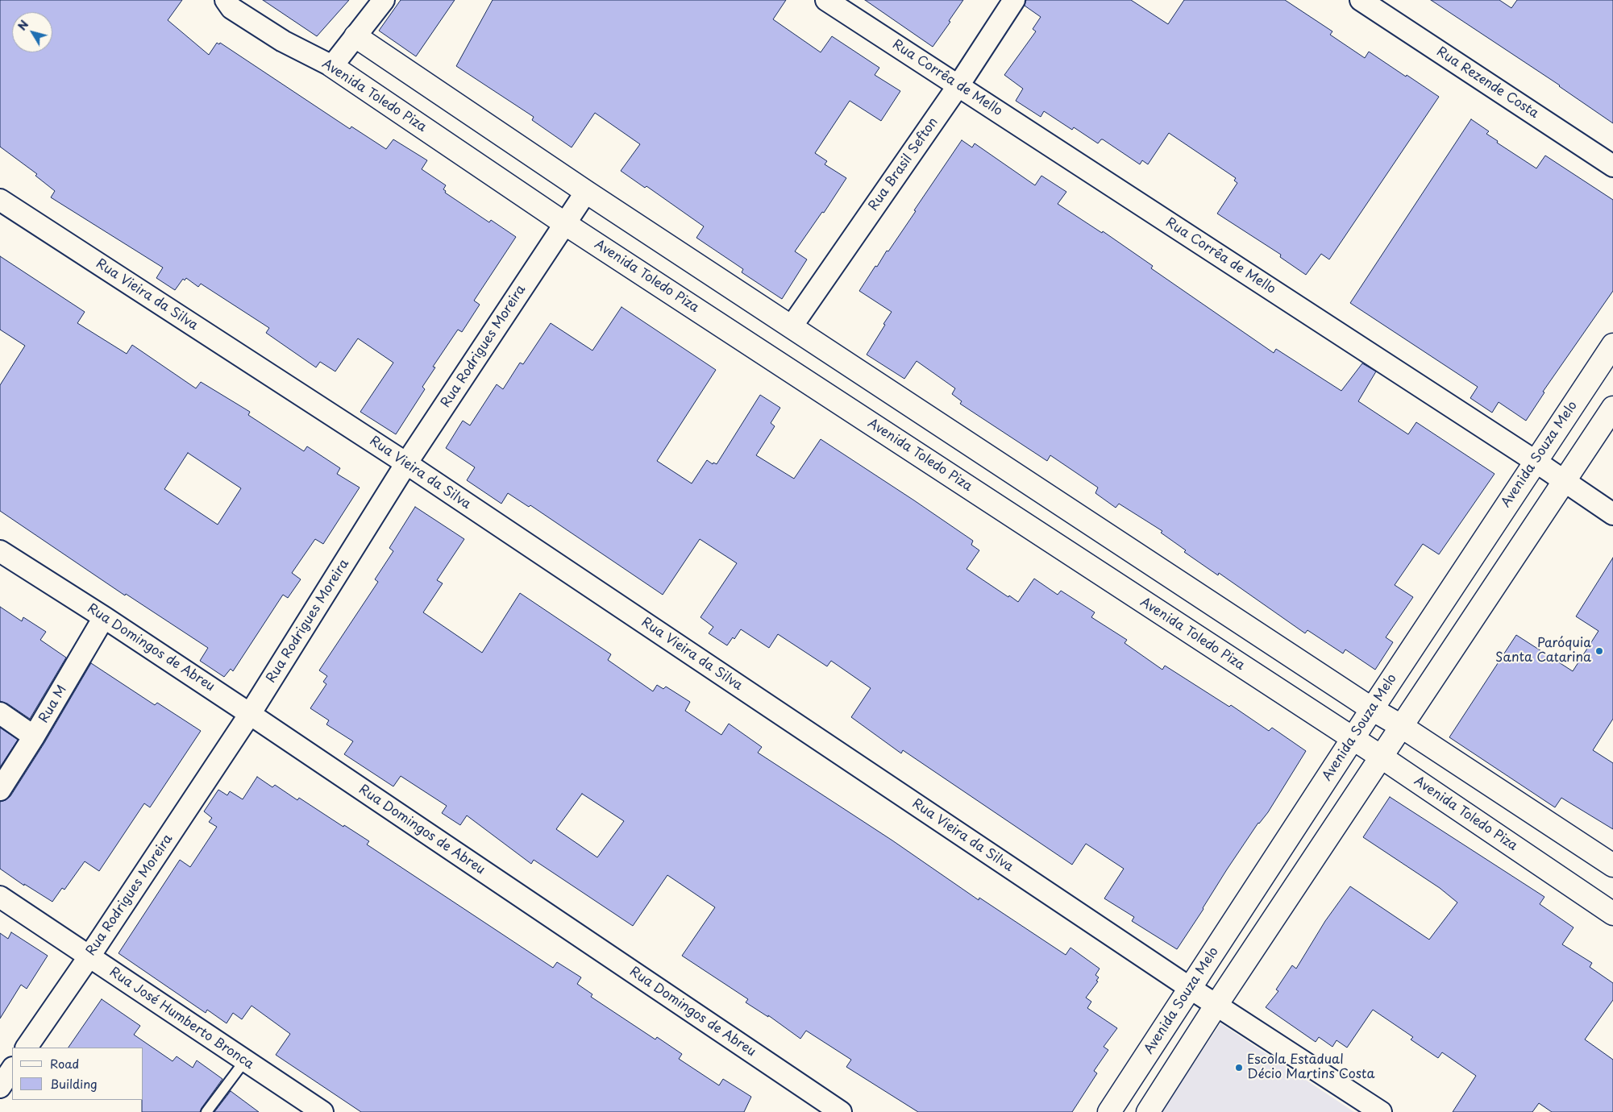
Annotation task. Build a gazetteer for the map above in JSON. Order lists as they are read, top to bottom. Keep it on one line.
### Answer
{"streets":{"street":["Rua Corrêa de Mello","Rua Rezende Costa","Avenida Toledo Piza","Rua Brasil Sefton","Rua Vieira da Silva","Rua Rodrigues Moreira","Avenida Souza Melo","Rua Domingos de Abreu","Rua M","Rua José Humberto Bronca"]},"crossings":[["Rua Corrêa de Mello","Rua Brasil Sefton"],["Rua Corrêa de Mello","Avenida Souza Melo"],["Avenida Toledo Piza","Rua Rodrigues Moreira"],["Avenida Toledo Piza","Avenida Souza Melo"],["Rua Vieira da Silva","Rua Rodrigues Moreira"],["Rua Vieira da Silva","Avenida Souza Melo"],["Rua Rodrigues Moreira","Rua Domingos de Abreu"],["Rua Rodrigues Moreira","Rua José Humberto Bronca"],["Rua Domingos de Abreu","Rua M"]],"places":["Paróquia Santa Catarina","Escola Estadual Décio Martins Costa"],"legend":["Road","Building"],"north":"top left"}
